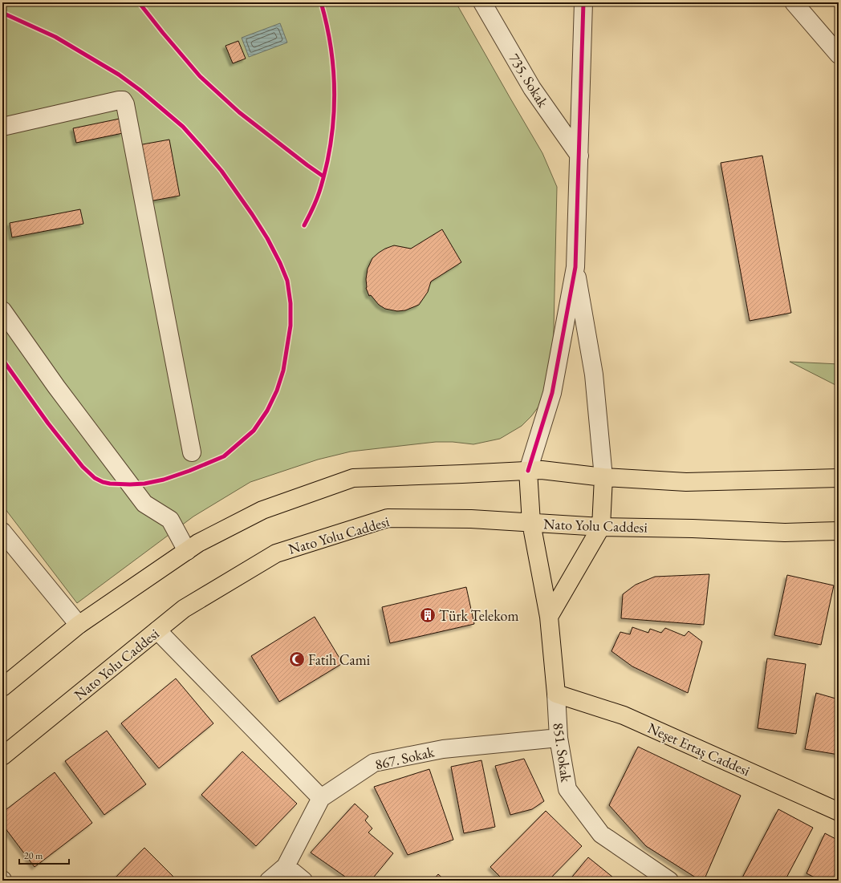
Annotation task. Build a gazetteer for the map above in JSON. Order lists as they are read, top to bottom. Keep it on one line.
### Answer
{"streets":{"main road":["Nato Yolu Caddesi","Neşet Ertaş Caddesi","851. Sokak"],"street":["735. Sokak","867. Sokak"]},"crossings":[["Nato Yolu Caddesi","851. Sokak"],["Neşet Ertaş Caddesi","851. Sokak"],["851. Sokak","867. Sokak"]],"places":{"building":["Türk Telekom"],"mosque":["Fatih Cami"]},"scale_bar":"20 m"}
